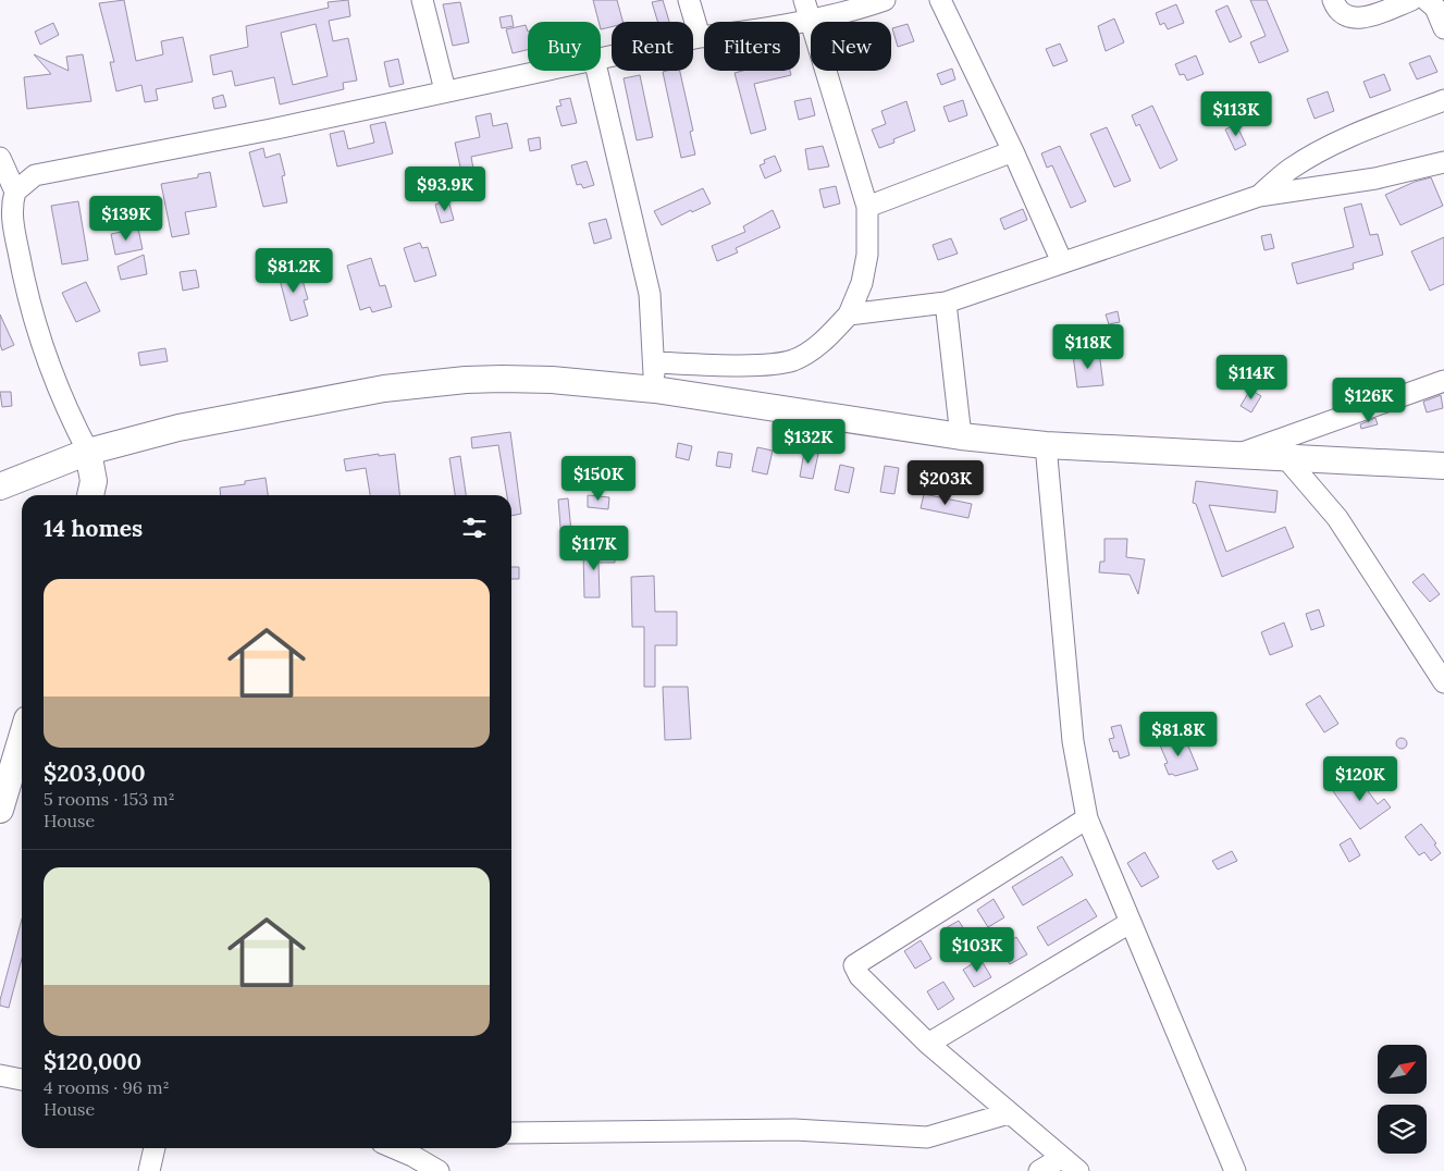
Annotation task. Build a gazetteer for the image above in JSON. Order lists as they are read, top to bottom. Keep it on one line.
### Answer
{"north":"top right","page":{"chip":["Buy","Rent","Filters","New"],"price":["$113K","$93.9K","$139K","$81.2K","$118K","$114K","$126K","$132K","$150K","$203K","$117K","$81.8K","$120K","$103K"],"heading":"14 homes","list":[{"name":"$203,000","note":"5 rooms · 153 m² · House"},{"name":"$120,000","note":"4 rooms · 96 m² · House"}]}}
